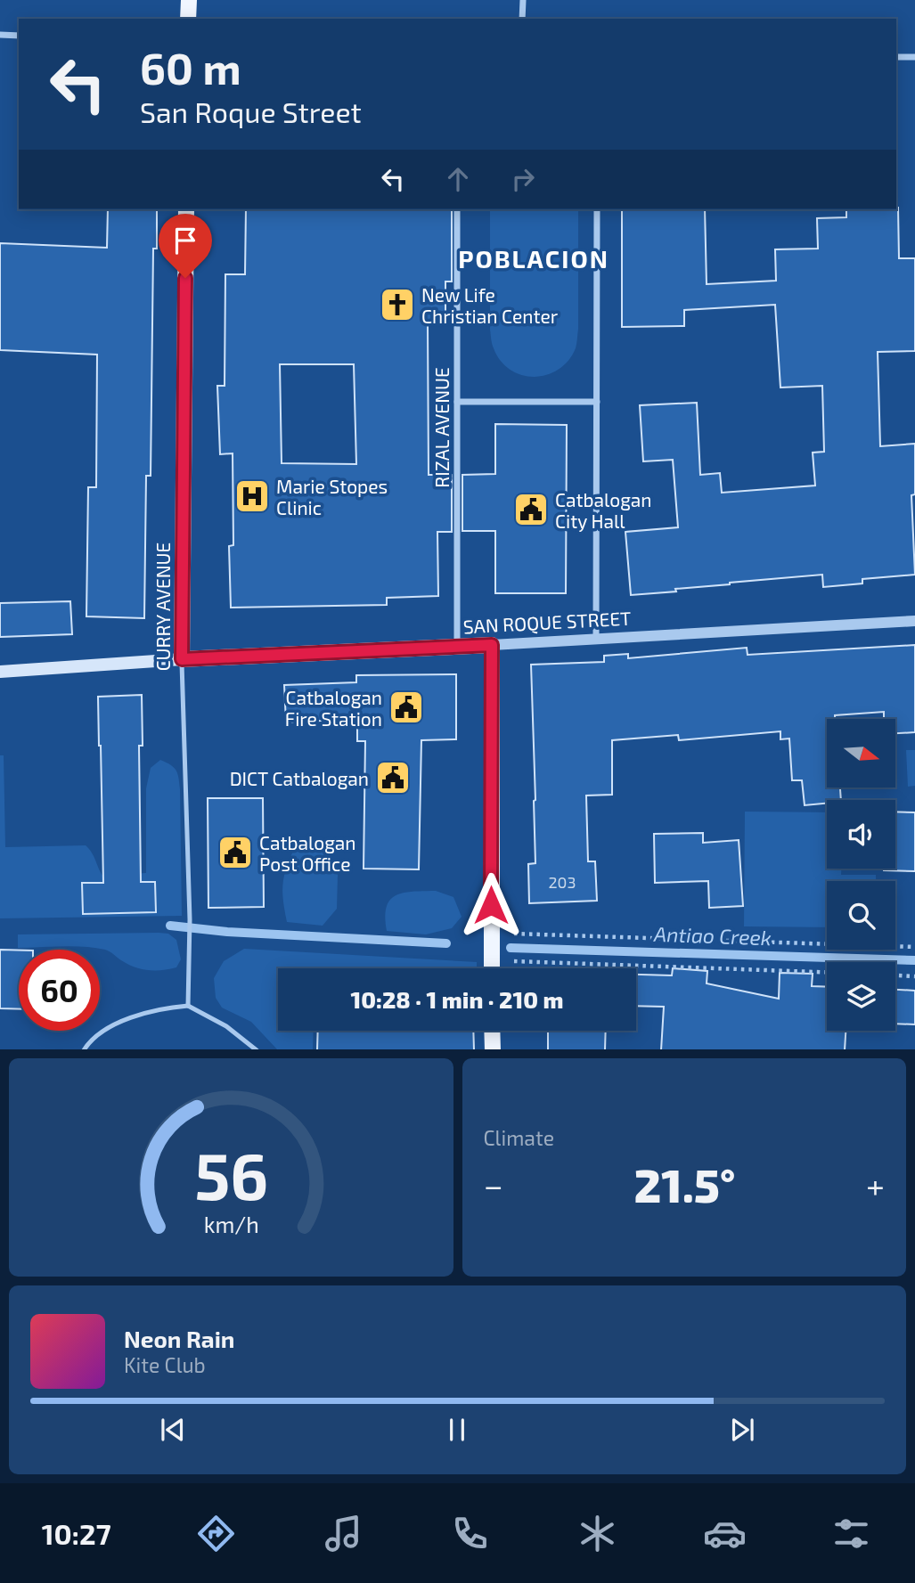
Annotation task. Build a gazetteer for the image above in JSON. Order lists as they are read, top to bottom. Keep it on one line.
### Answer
{"streets":{"main road":["CURRY AVENUE","SAN ROQUE STREET"],"street":["RIZAL AVENUE"]},"crossings":[["RIZAL AVENUE","SAN ROQUE STREET"],["CURRY AVENUE","SAN ROQUE STREET"]],"districts":["POBLACION"],"water":["Antiao Creek"],"places":{"church":["New Life Christian Center"],"hospital":["Marie Stopes Clinic"],"public building":["Catbalogan City Hall","Catbalogan Fire Station","DICT Catbalogan","Catbalogan Post Office"]},"house_numbers":["203"],"north":"right","page":{"turn":["60 m","San Roque Street"],"limit":"60","trip":"10:28 · 1 min · 210 m","tile":"Climate","heat":["−","21.5°","+"],"song":["Neon Rain","Kite Club"],"tabs":"10:27","gauge":["56","km/h"]}}
